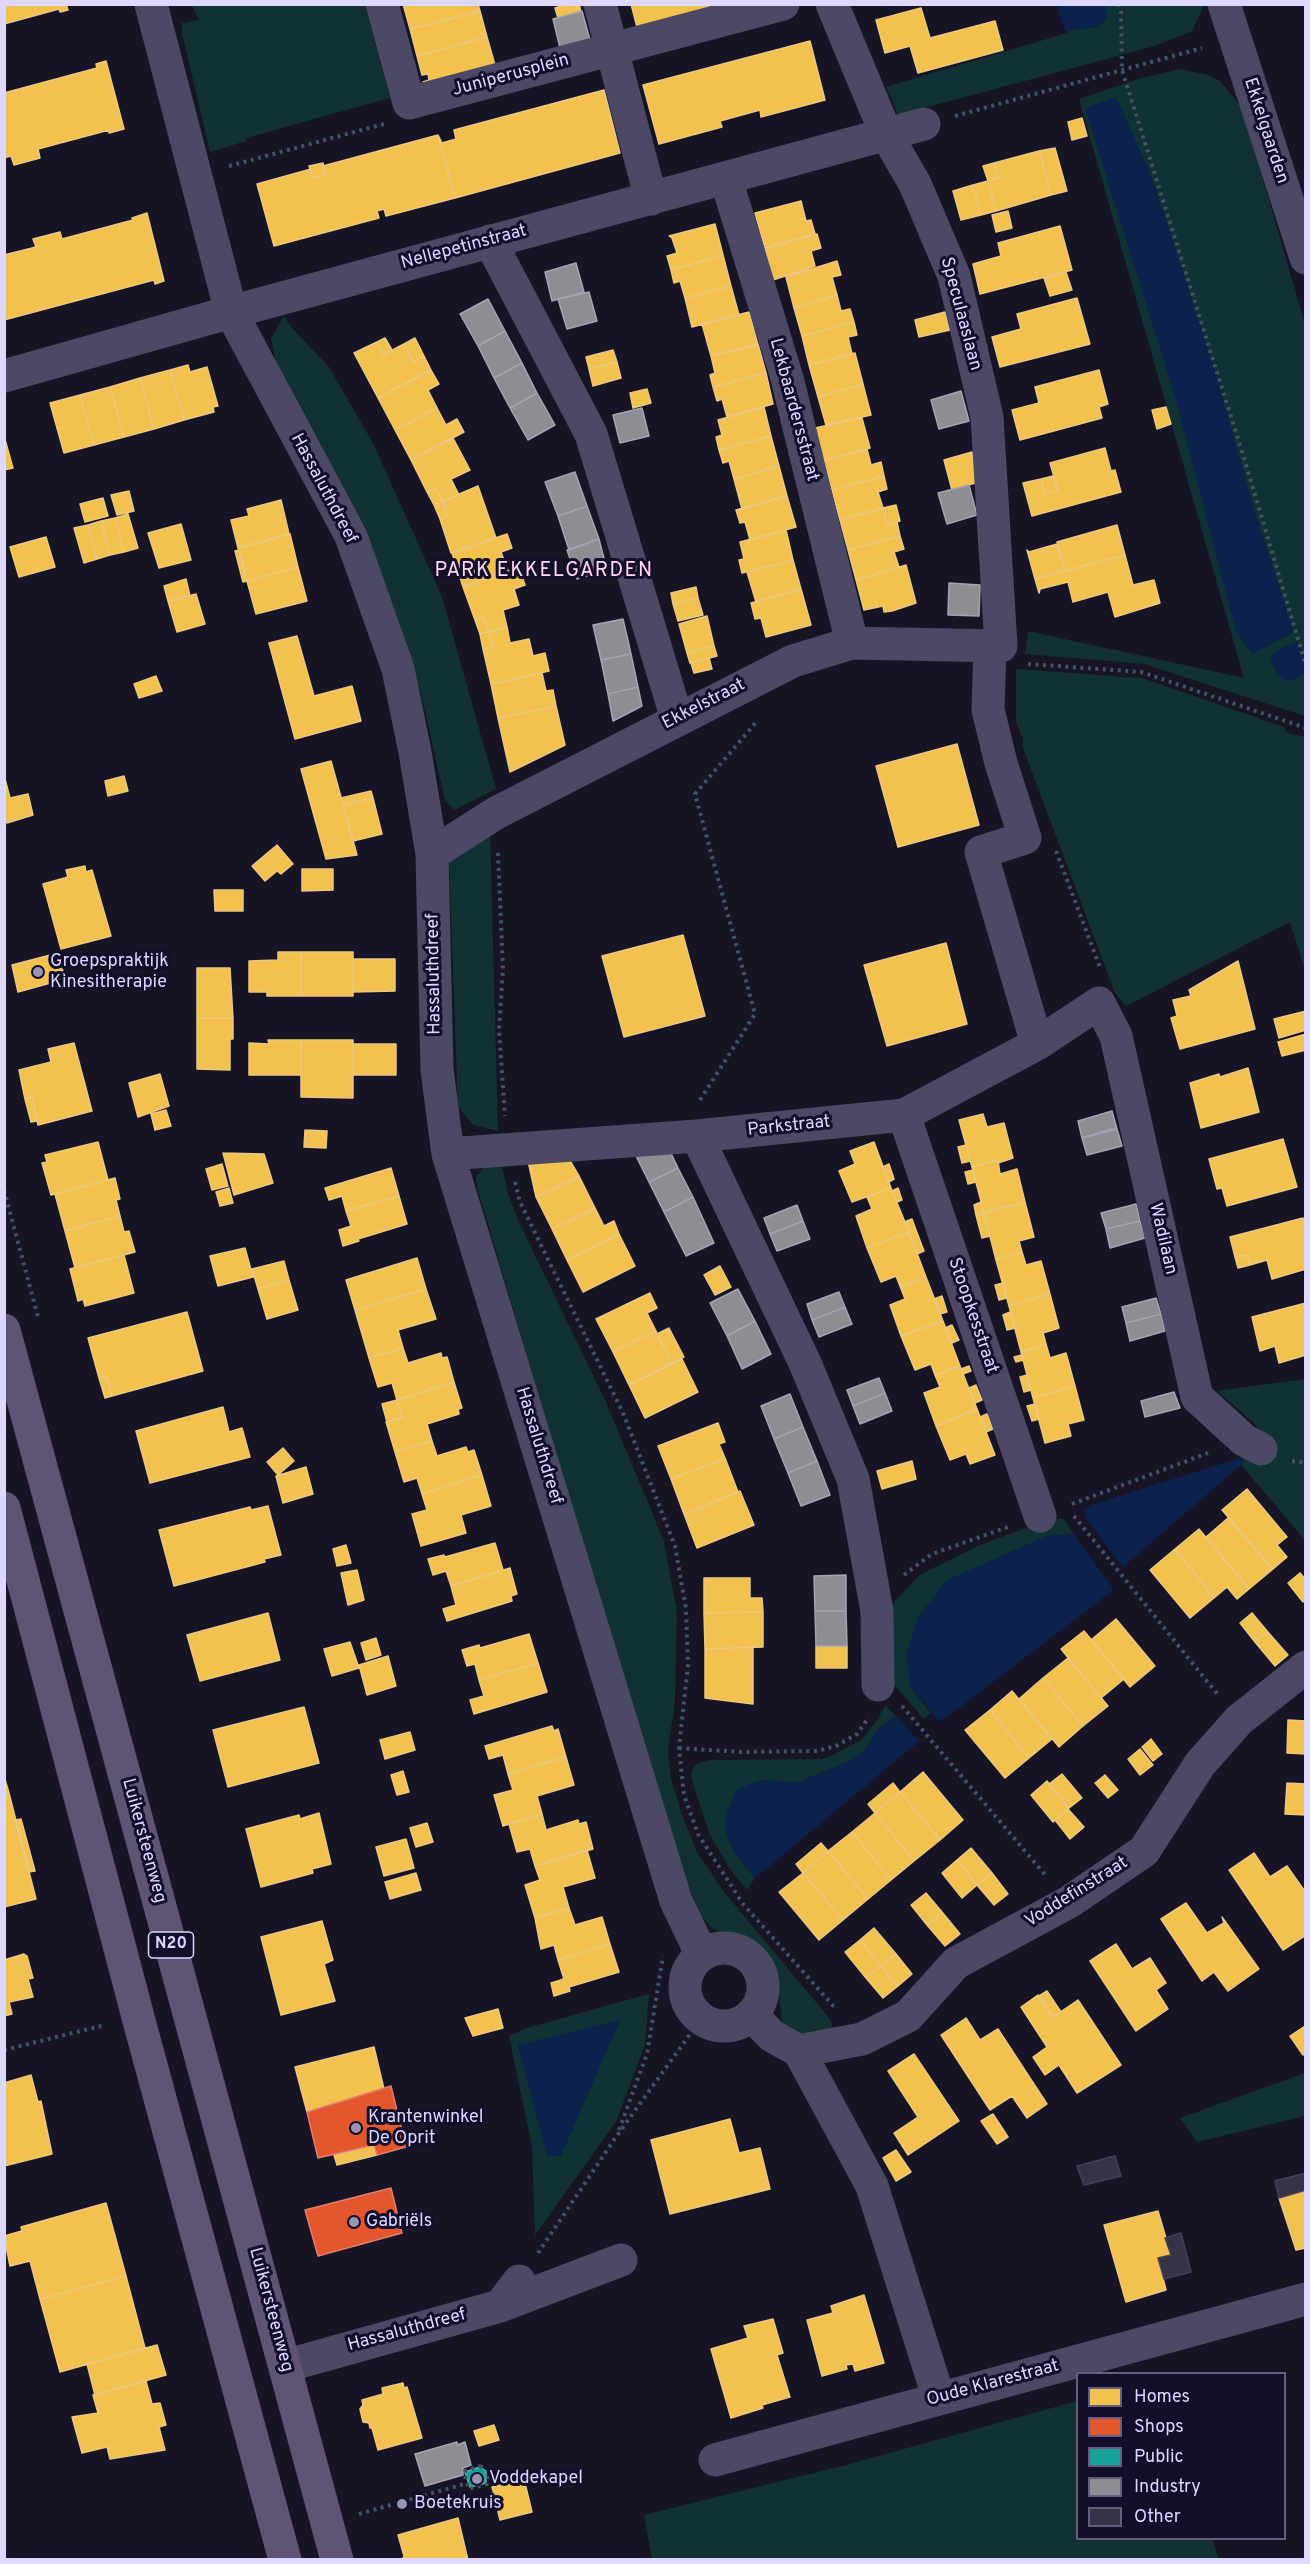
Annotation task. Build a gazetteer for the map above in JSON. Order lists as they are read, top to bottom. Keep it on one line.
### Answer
{"streets":{"main road":["Luikersteenweg","N20"],"street":["Juniperusplein","Ekkelgaarden","Nellepetinstraat","Speculaaslaan","Lekbaardersstraat","Hassaluthdreef","Ekkelstraat","Parkstraat","Wadilaan","Stoopkesstraat","Voddefinstraat","Oude Klarestraat"]},"crossings":[["Nellepetinstraat","Speculaaslaan"],["Nellepetinstraat","Lekbaardersstraat"],["Nellepetinstraat","Hassaluthdreef"],["Speculaaslaan","Ekkelstraat"],["Speculaaslaan","Parkstraat"],["Lekbaardersstraat","Ekkelstraat"],["Hassaluthdreef","Ekkelstraat"],["Hassaluthdreef","Parkstraat"],["Hassaluthdreef","Luikersteenweg"],["Parkstraat","Wadilaan"],["Parkstraat","Stoopkesstraat"]],"districts":["PARK EKKELGARDEN"],"places":["Groepspraktijk Kinesitherapie","Krantenwinkel De Oprit","Gabriëls","Voddekapel","Boetekruis"],"legend":["Homes","Shops","Public","Industry","Other"]}
